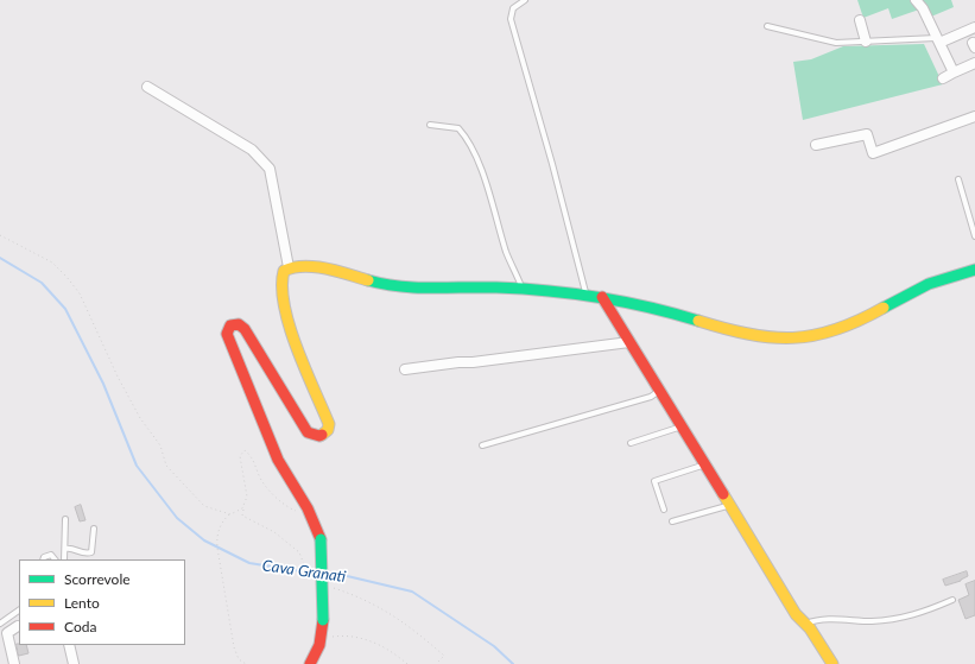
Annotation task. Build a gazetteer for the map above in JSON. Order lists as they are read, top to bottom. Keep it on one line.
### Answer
{"water":["Cava Granati"],"legend":["Scorrevole","Lento","Coda"]}
